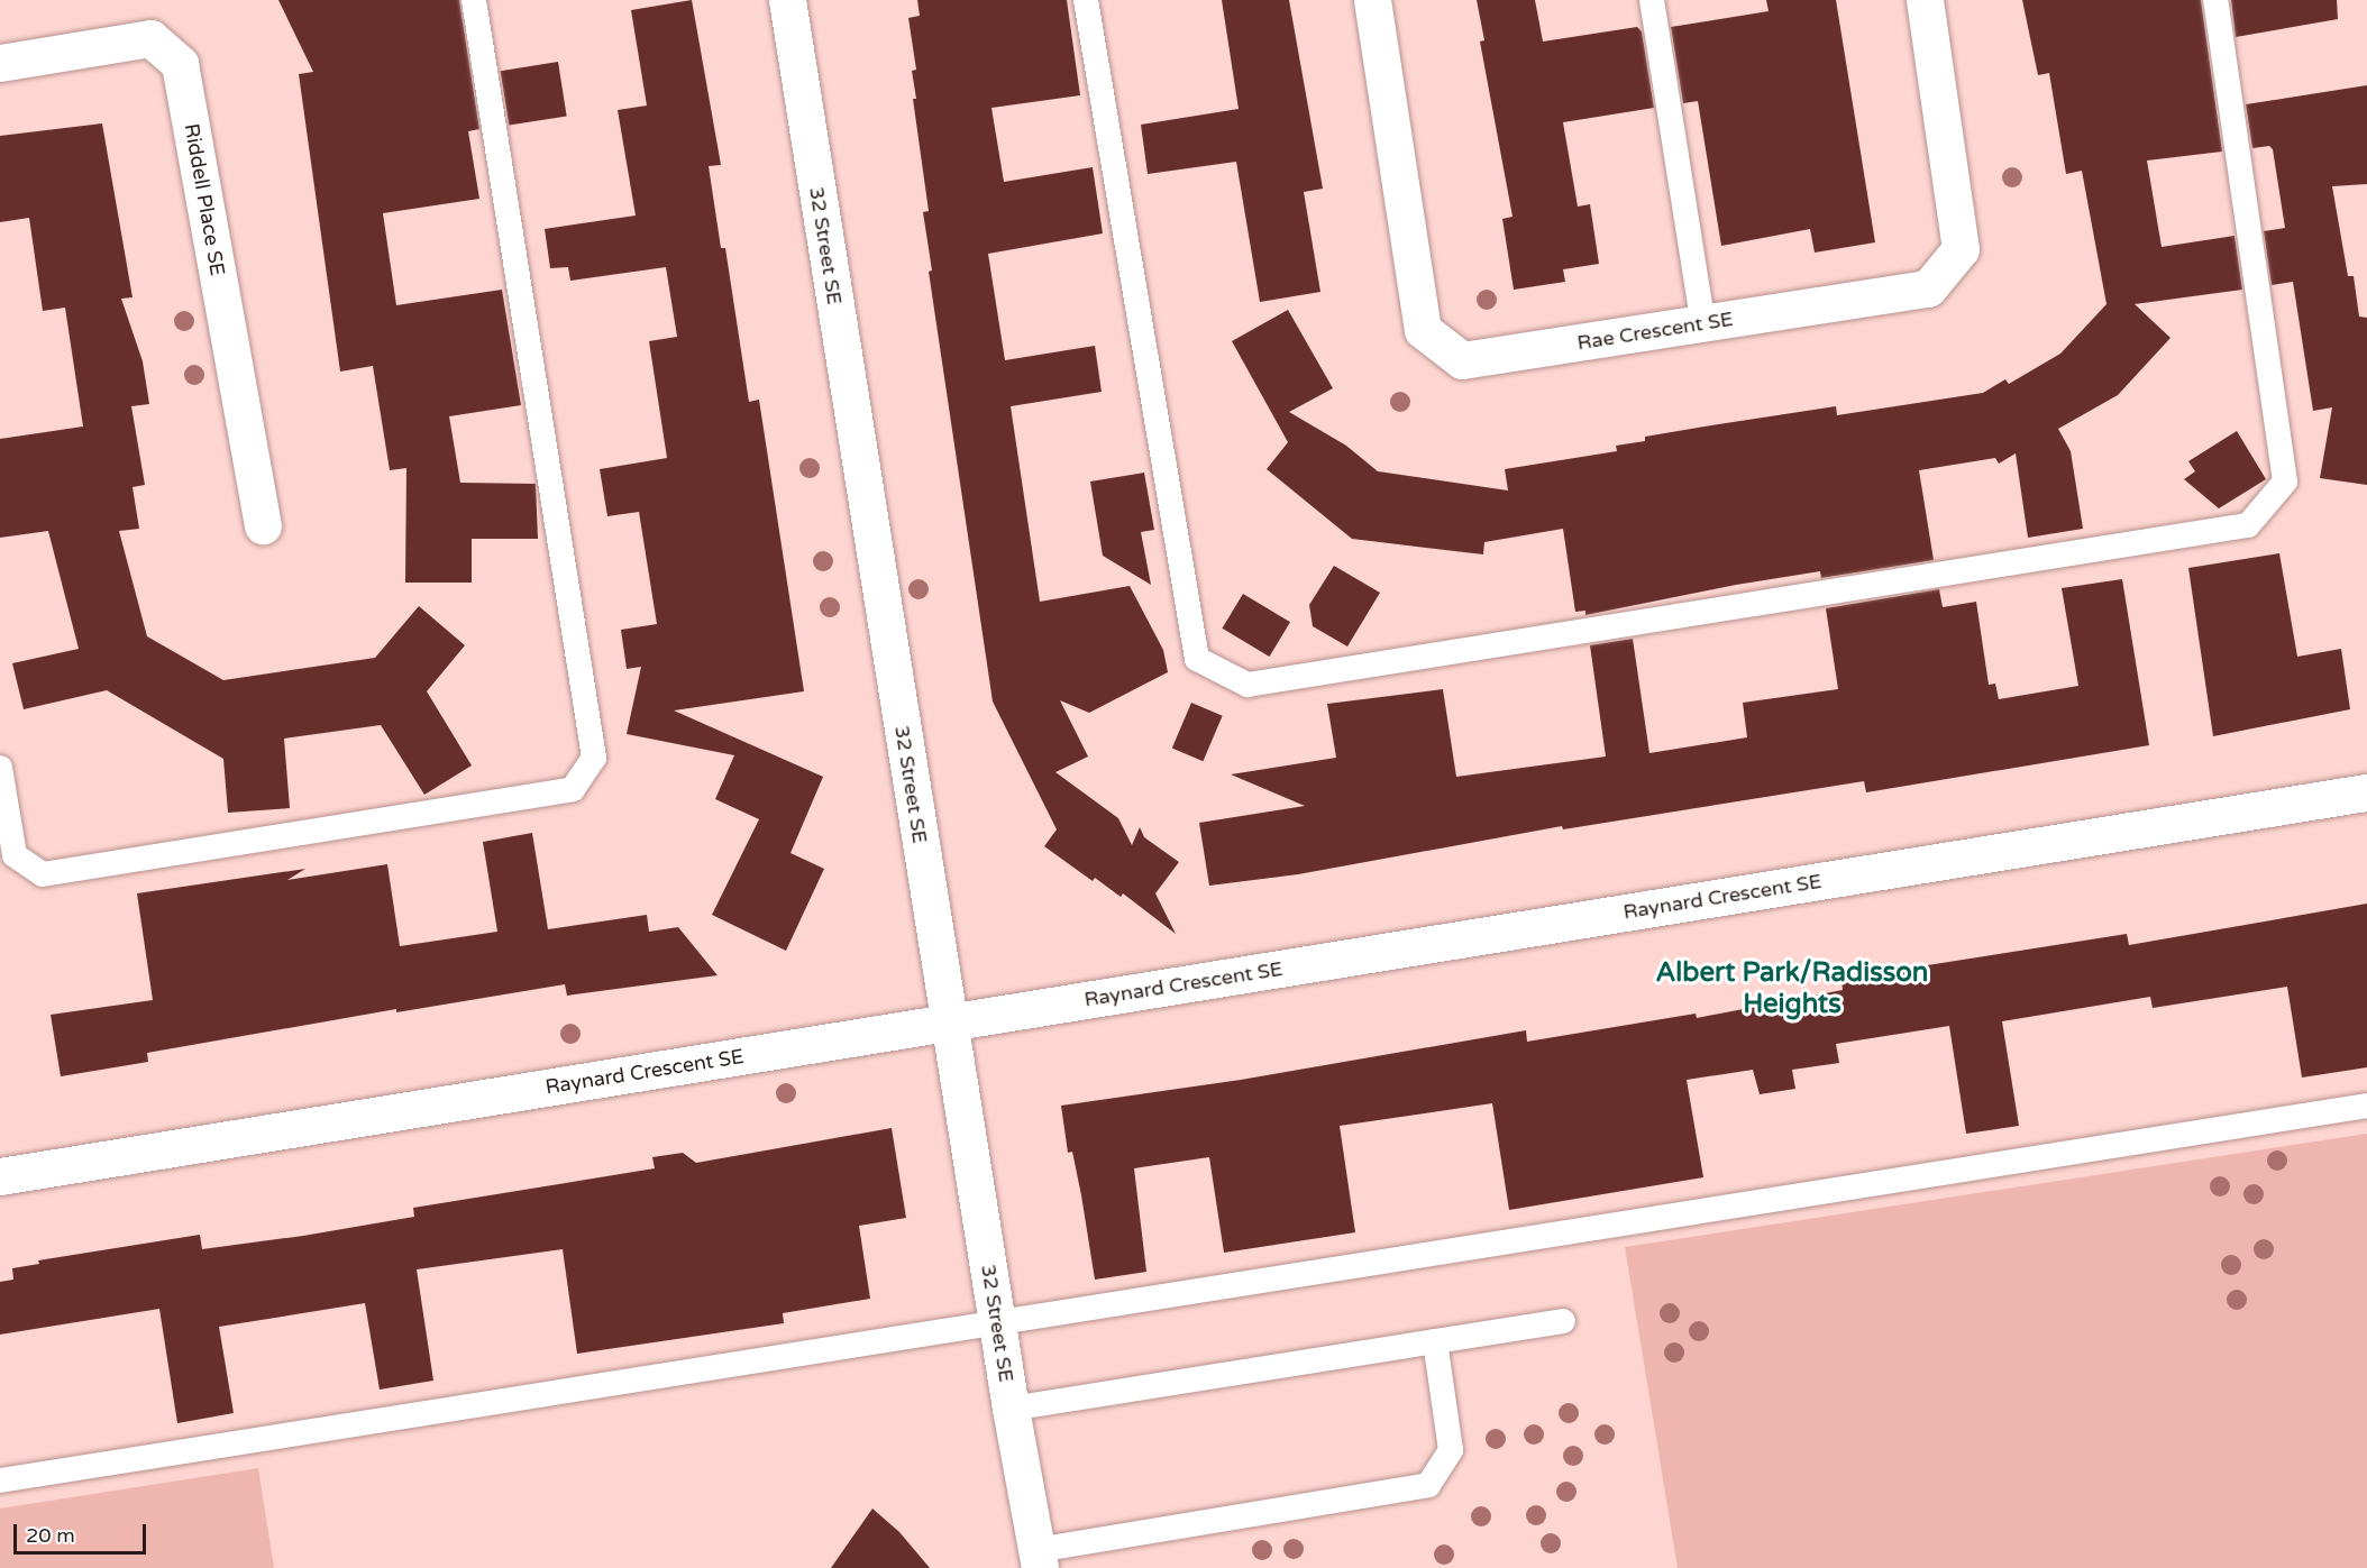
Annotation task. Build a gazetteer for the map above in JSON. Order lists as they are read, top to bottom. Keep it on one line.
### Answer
{"streets":{"street":["Riddell Place SE","32 Street SE","Rae Crescent SE","Raynard Crescent SE"]},"crossings":[["32 Street SE","Raynard Crescent SE"]],"districts":["Albert Park/Radisson Heights"],"scale_bar":"20 m"}
